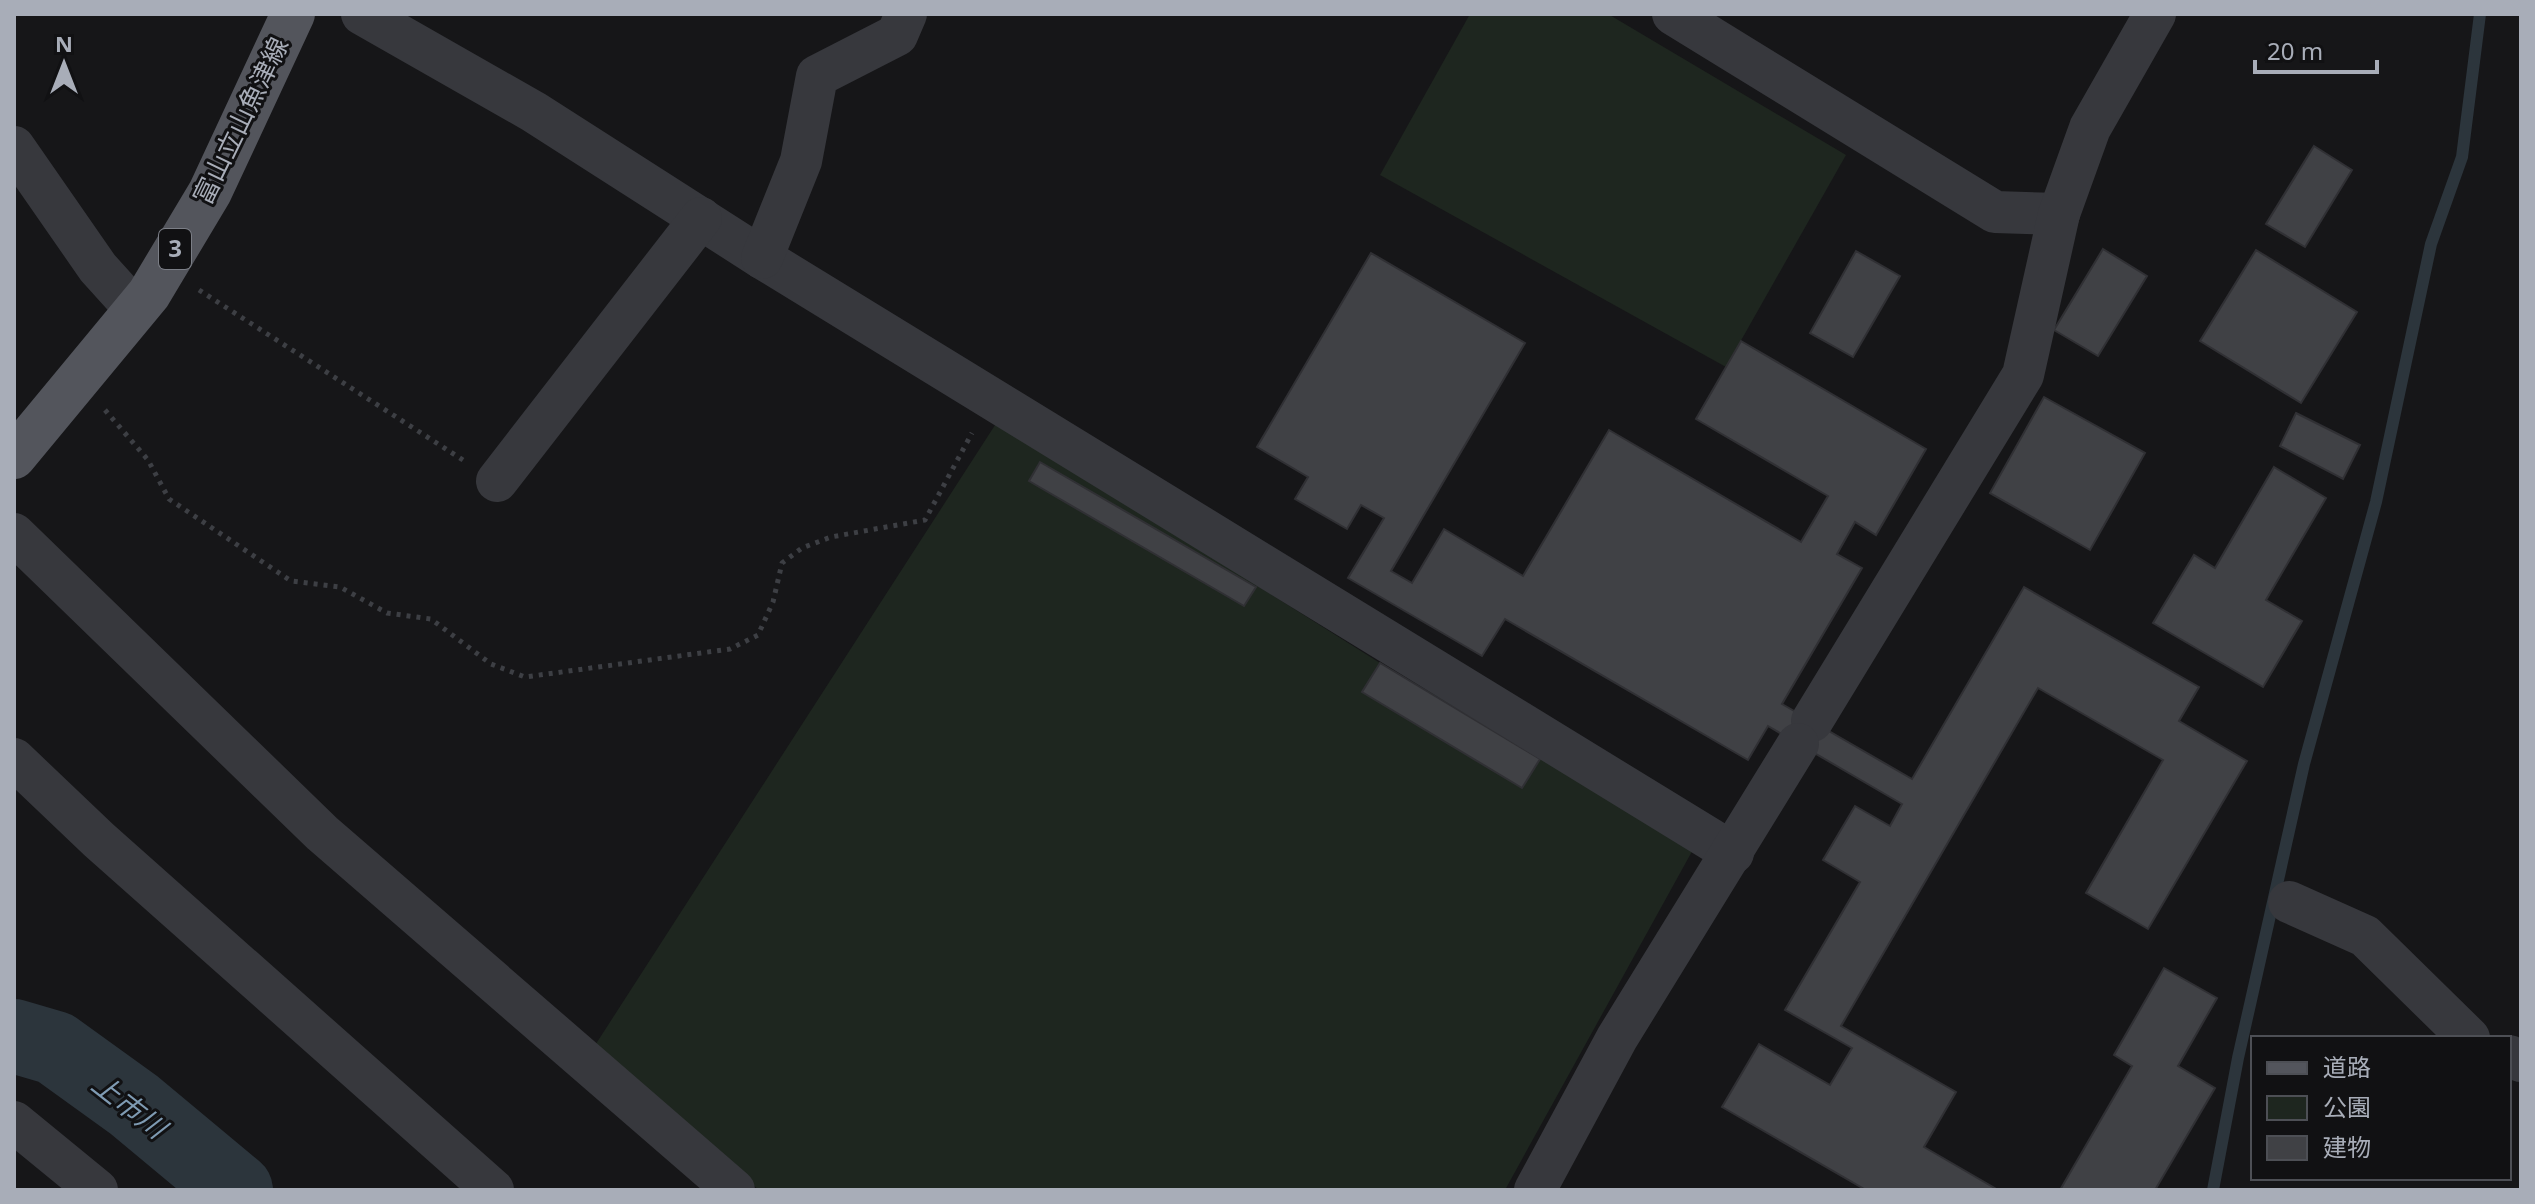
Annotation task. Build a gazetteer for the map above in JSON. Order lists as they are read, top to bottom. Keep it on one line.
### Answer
{"streets":{"main road":["富山立山魚津線","3"]},"water":["上市川"],"legend":["道路","公園","建物"],"scale_bar":"20 m","north":"top"}
